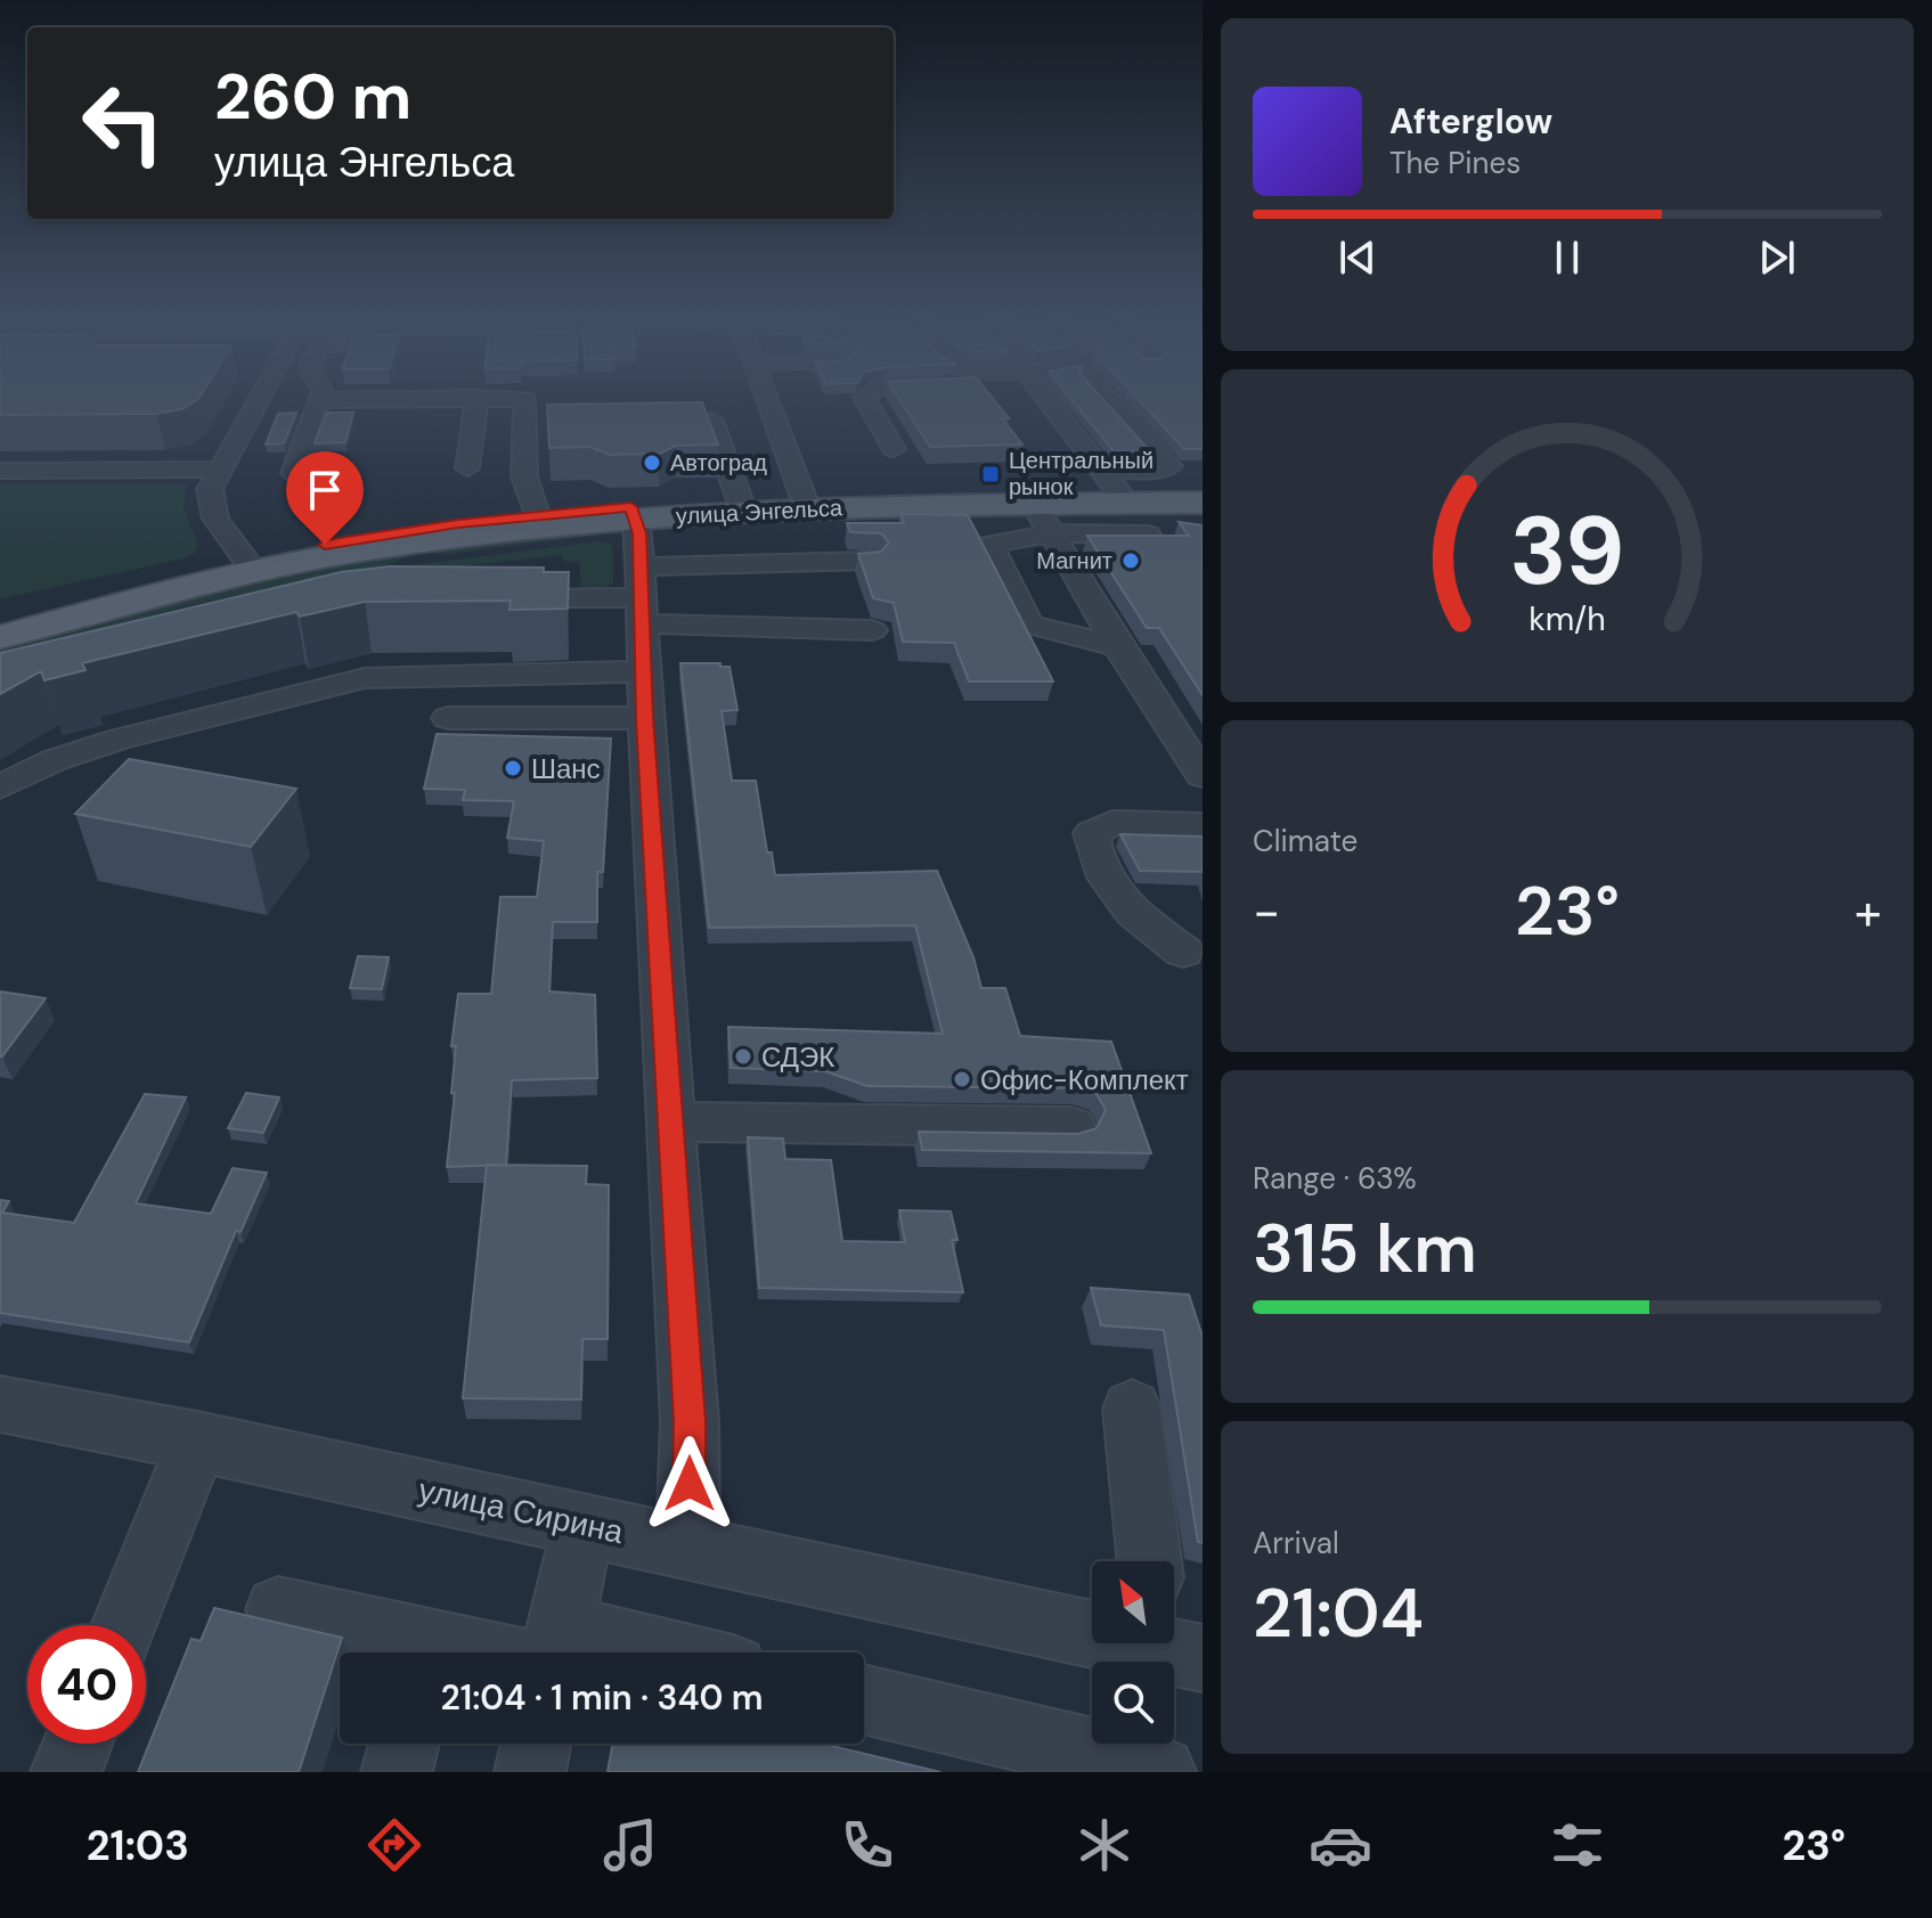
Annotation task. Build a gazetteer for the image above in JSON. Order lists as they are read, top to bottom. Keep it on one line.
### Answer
{"streets":{"main road":["улица Энгельса"],"street":["улица Сирина"]},"places":{"other":["Автоград","Магнит","Шанс","СДЭК","Офис-Комплект"],"transit":["Центральный рынок"]},"north":"top left","page":{"turn":["260 m","улица Энгельса"],"song":["Afterglow","The Pines"],"tile":["Climate",["Range · 63%","315 km"],["Arrival","21:04"]],"heat":["−","23°","+"],"limit":"40","trip":"21:04 · 1 min · 340 m","tabs":["21:03","23°"],"gauge":["39","km/h"]}}
